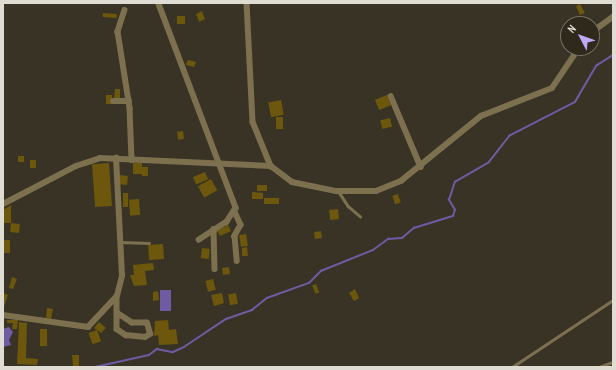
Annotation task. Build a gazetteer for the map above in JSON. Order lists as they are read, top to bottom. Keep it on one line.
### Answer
{"north":"top left"}
